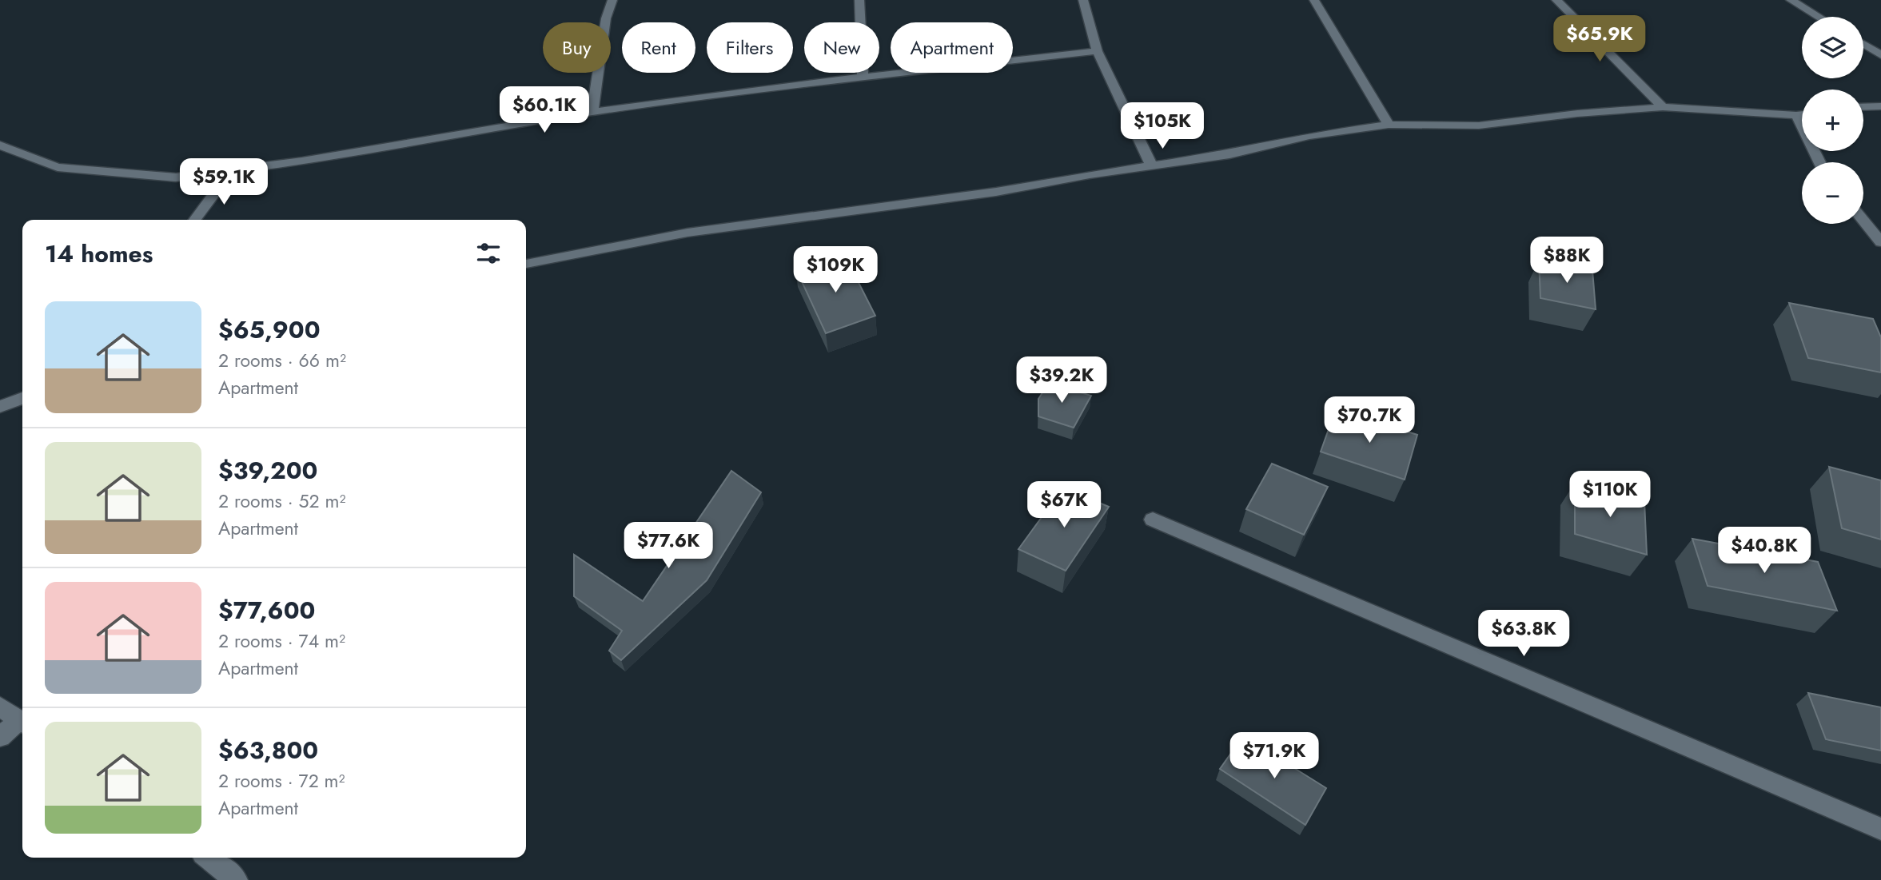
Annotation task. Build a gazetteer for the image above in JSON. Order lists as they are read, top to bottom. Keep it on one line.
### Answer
{"page":{"price":["$65.9K","$60.1K","$105K","$59.1K","$88K","$109K","$39.2K","$70.7K","$110K","$67K","$77.6K","$40.8K","$63.8K","$71.9K"],"map_buttons":["+","−"],"chip":["Buy","Rent","Filters","New","Apartment"],"heading":"14 homes","list":[{"name":"$65,900","note":"2 rooms · 66 m² · Apartment"},{"name":"$39,200","note":"2 rooms · 52 m² · Apartment"},{"name":"$77,600","note":"2 rooms · 74 m² · Apartment"},{"name":"$63,800","note":"2 rooms · 72 m² · Apartment"}]}}
